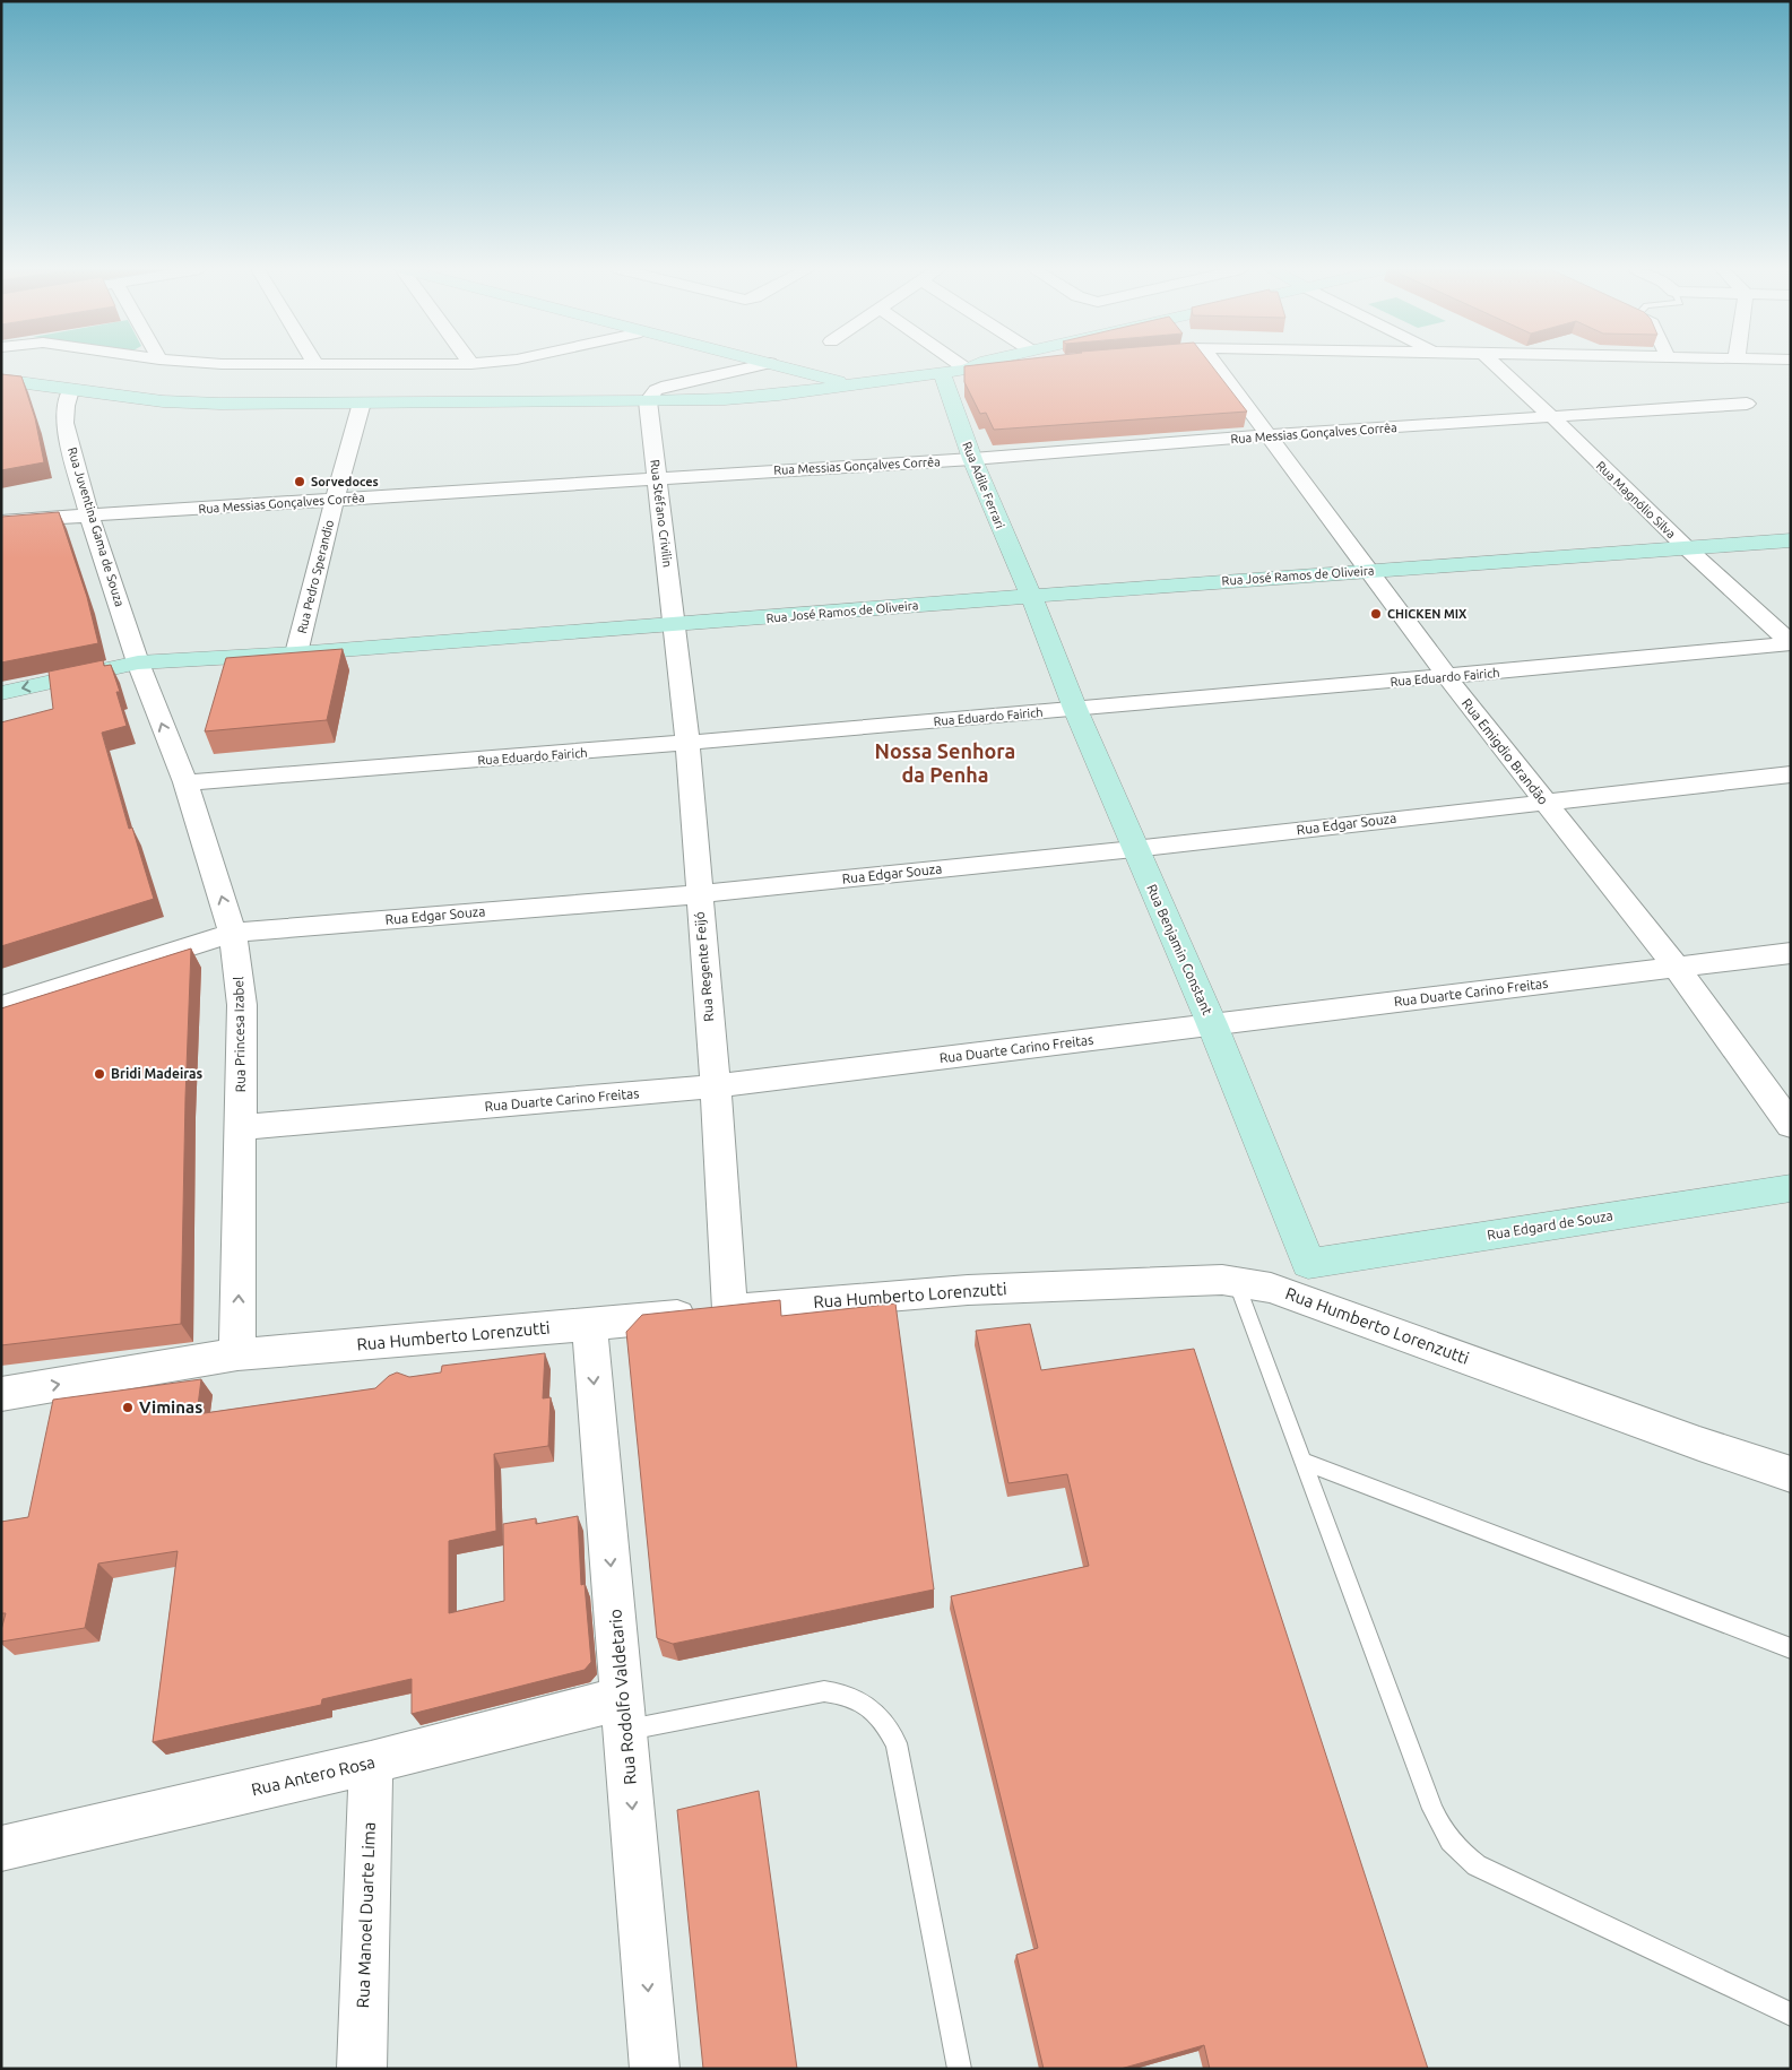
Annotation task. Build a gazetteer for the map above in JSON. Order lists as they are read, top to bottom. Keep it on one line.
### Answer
{"streets":{"street":["Rua Messias Gonçalves Corrêa","Rua Adile Ferrari","Rua Magnólio Silva","Rua Stéfano Crivilin","Rua Juventina Gama de Souza","Rua José Ramos de Oliveira","Rua Pedro Sperandio","Rua Eduardo Fairich","Rua Emigdio Brandão","Rua Edgar Souza","Rua Benjamin Constant","Rua Regente Feijó","Rua Duarte Carino Freitas","Rua Princesa Izabel","Rua Edgard de Souza","Rua Humberto Lorenzutti","Rua Rodolfo Valdetario","Rua Antero Rosa","Rua Manoel Duarte Lima"]},"crossings":[["Rua Messias Gonçalves Corrêa","Rua Adile Ferrari"],["Rua Messias Gonçalves Corrêa","Rua Magnólio Silva"],["Rua Messias Gonçalves Corrêa","Rua Stéfano Crivilin"],["Rua Messias Gonçalves Corrêa","Rua Juventina Gama de Souza"],["Rua Messias Gonçalves Corrêa","Rua Pedro Sperandio"],["Rua Messias Gonçalves Corrêa","Rua Emigdio Brandão"],["Rua Adile Ferrari","Rua José Ramos de Oliveira"],["Rua Adile Ferrari","Rua Benjamin Constant"],["Rua Magnólio Silva","Rua José Ramos de Oliveira"],["Rua Magnólio Silva","Rua Eduardo Fairich"],["Rua Stéfano Crivilin","Rua José Ramos de Oliveira"],["Rua Stéfano Crivilin","Rua Regente Feijó"],["Rua Juventina Gama de Souza","Rua José Ramos de Oliveira"],["Rua Juventina Gama de Souza","Rua Princesa Izabel"],["Rua José Ramos de Oliveira","Rua Pedro Sperandio"],["Rua José Ramos de Oliveira","Rua Emigdio Brandão"],["Rua José Ramos de Oliveira","Rua Benjamin Constant"],["Rua José Ramos de Oliveira","Rua Regente Feijó"],["Rua José Ramos de Oliveira","Rua Princesa Izabel"],["Rua Eduardo Fairich","Rua Emigdio Brandão"],["Rua Eduardo Fairich","Rua Benjamin Constant"],["Rua Eduardo Fairich","Rua Regente Feijó"],["Rua Eduardo Fairich","Rua Princesa Izabel"],["Rua Emigdio Brandão","Rua Edgar Souza"],["Rua Emigdio Brandão","Rua Duarte Carino Freitas"],["Rua Edgar Souza","Rua Benjamin Constant"],["Rua Edgar Souza","Rua Regente Feijó"],["Rua Edgar Souza","Rua Princesa Izabel"],["Rua Benjamin Constant","Rua Duarte Carino Freitas"],["Rua Benjamin Constant","Rua Edgard de Souza"],["Rua Regente Feijó","Rua Duarte Carino Freitas"],["Rua Regente Feijó","Rua Humberto Lorenzutti"],["Rua Duarte Carino Freitas","Rua Princesa Izabel"],["Rua Princesa Izabel","Rua Humberto Lorenzutti"],["Rua Humberto Lorenzutti","Rua Rodolfo Valdetario"],["Rua Rodolfo Valdetario","Rua Antero Rosa"],["Rua Antero Rosa","Rua Manoel Duarte Lima"]],"one_way":["Rua Princesa Izabel","Rua Rodolfo Valdetario"],"districts":["Nossa Senhora da Penha"],"places":["Sorvedoces","CHICKEN MIX","Bridi Madeiras","Viminas"]}
